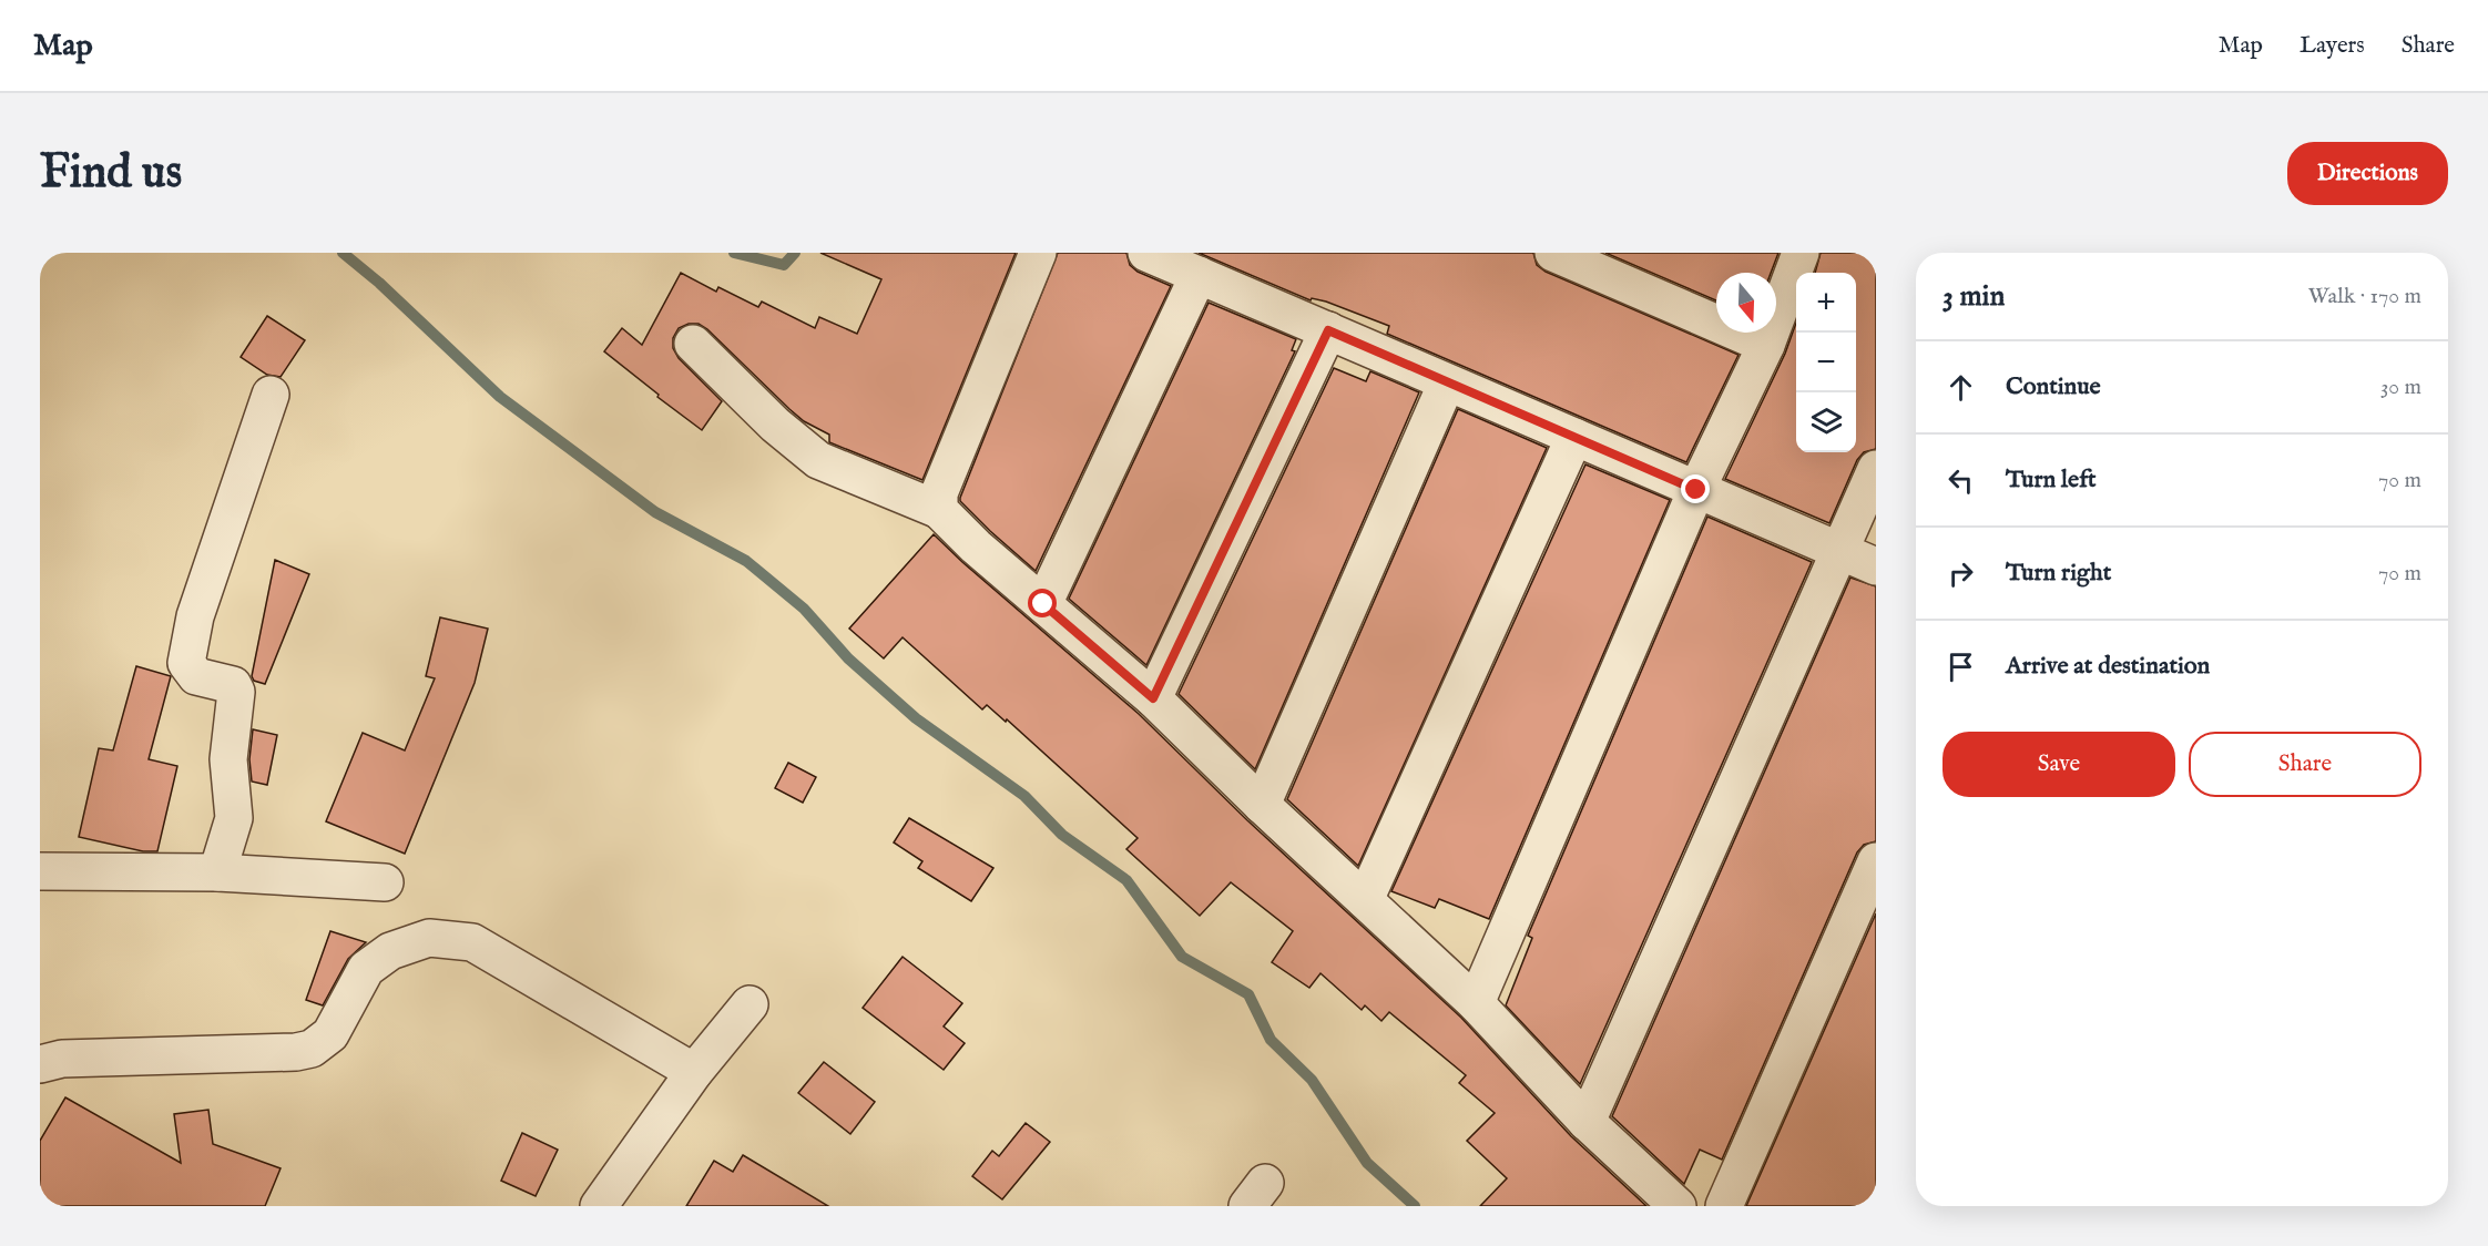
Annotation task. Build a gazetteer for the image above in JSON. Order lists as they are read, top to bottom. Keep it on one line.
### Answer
{"north":"bottom","page":{"header":"Map","nav":["Map","Layers","Share"],"buttons":["Directions",["Save","Share"]],"title":"Find us","heading":["3 min","Walk · 170 m"],"map_buttons":["+","−"],"list":[["Continue","30 m"],["Turn left","70 m"],["Turn right","70 m"],"Arrive at destination"]}}
